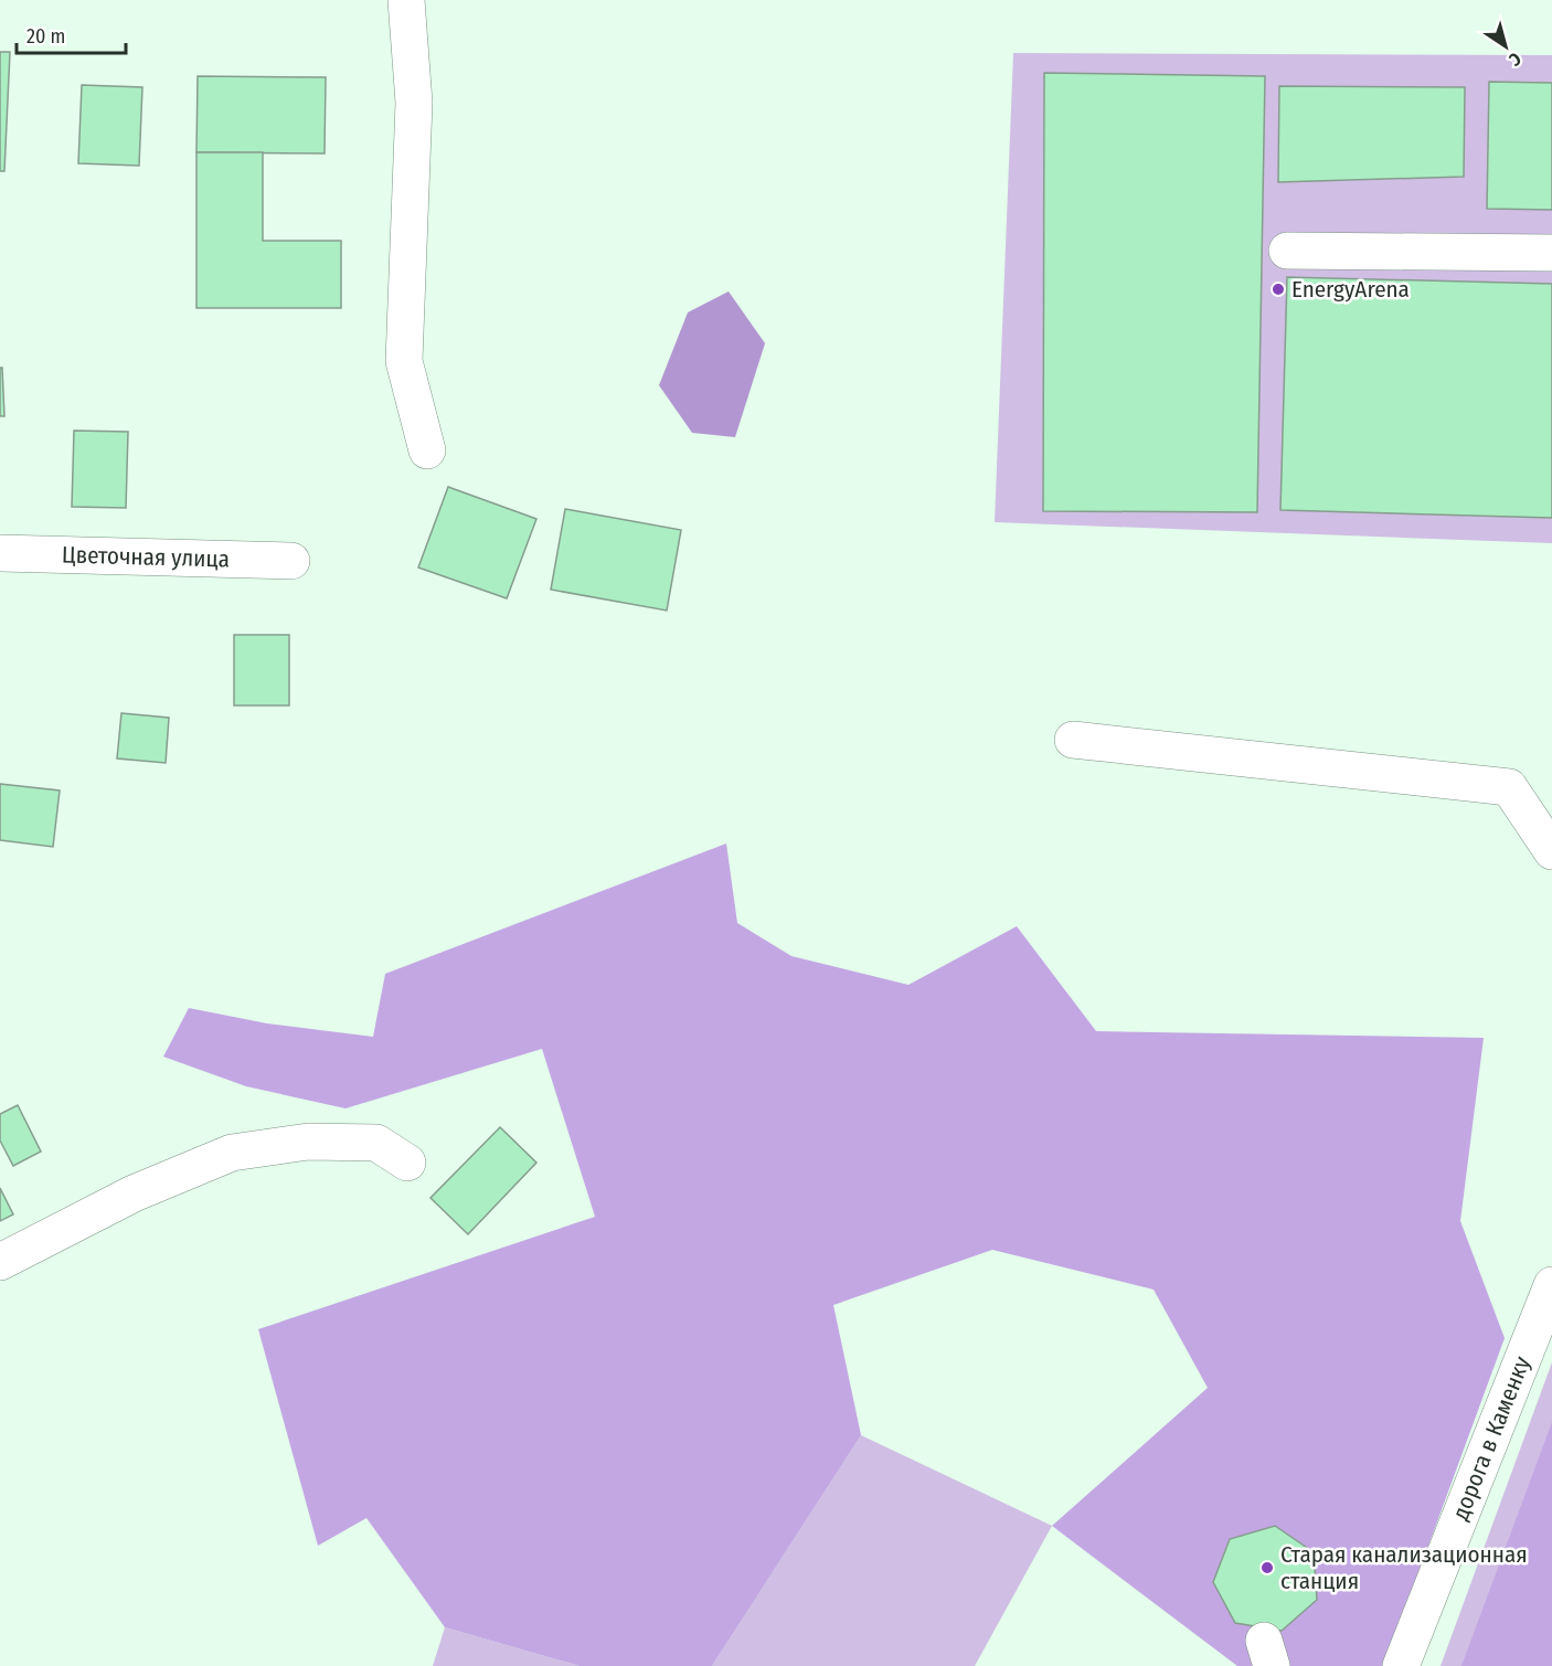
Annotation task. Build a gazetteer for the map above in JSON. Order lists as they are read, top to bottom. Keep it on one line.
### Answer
{"streets":{"street":["Цветочная улица","дорога в Каменку"]},"places":["EnergyArena","Старая канализационная станция"],"scale_bar":"20 m","north":"bottom right"}
